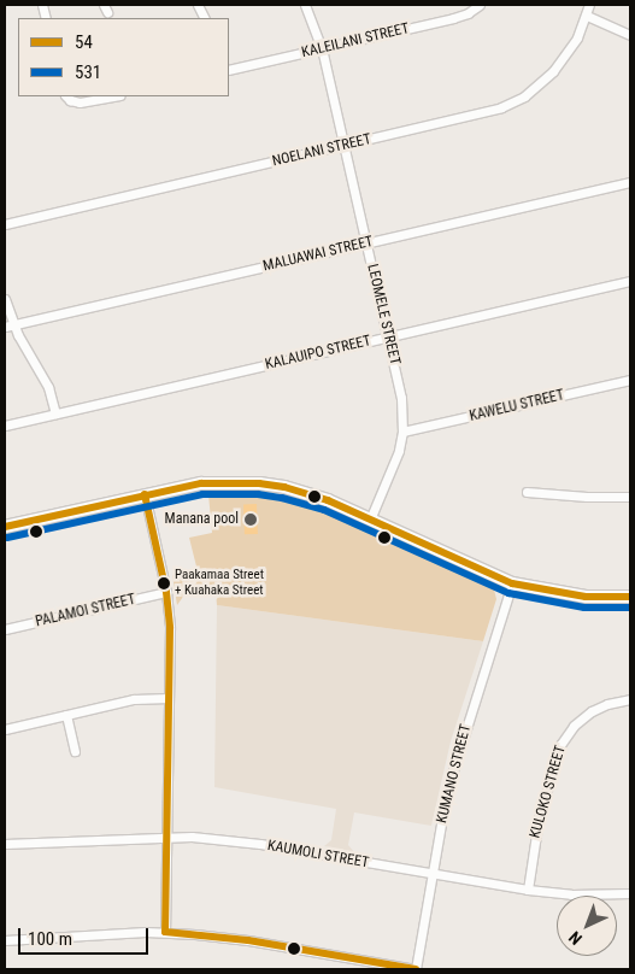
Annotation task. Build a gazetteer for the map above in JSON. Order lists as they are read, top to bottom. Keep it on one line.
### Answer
{"streets":{"street":["KALEILANI STREET","NOELANI STREET","MALUAWAI STREET","LEOMELE STREET","KALAUIPO STREET","KAWELU STREET","PALAMOI STREET","KUMANO STREET","KULOKO STREET","KAUMOLI STREET"]},"crossings":[["KALEILANI STREET","LEOMELE STREET"],["NOELANI STREET","LEOMELE STREET"],["MALUAWAI STREET","LEOMELE STREET"],["LEOMELE STREET","KALAUIPO STREET"],["LEOMELE STREET","KAWELU STREET"],["KUMANO STREET","KAUMOLI STREET"],["KULOKO STREET","KAUMOLI STREET"]],"places":["Manana pool","Paakamaa Street + Kuahaka Street"],"lines":["transit line 54","transit line 531"],"legend":["54","531"],"scale_bar":"100 m","north":"bottom left"}
